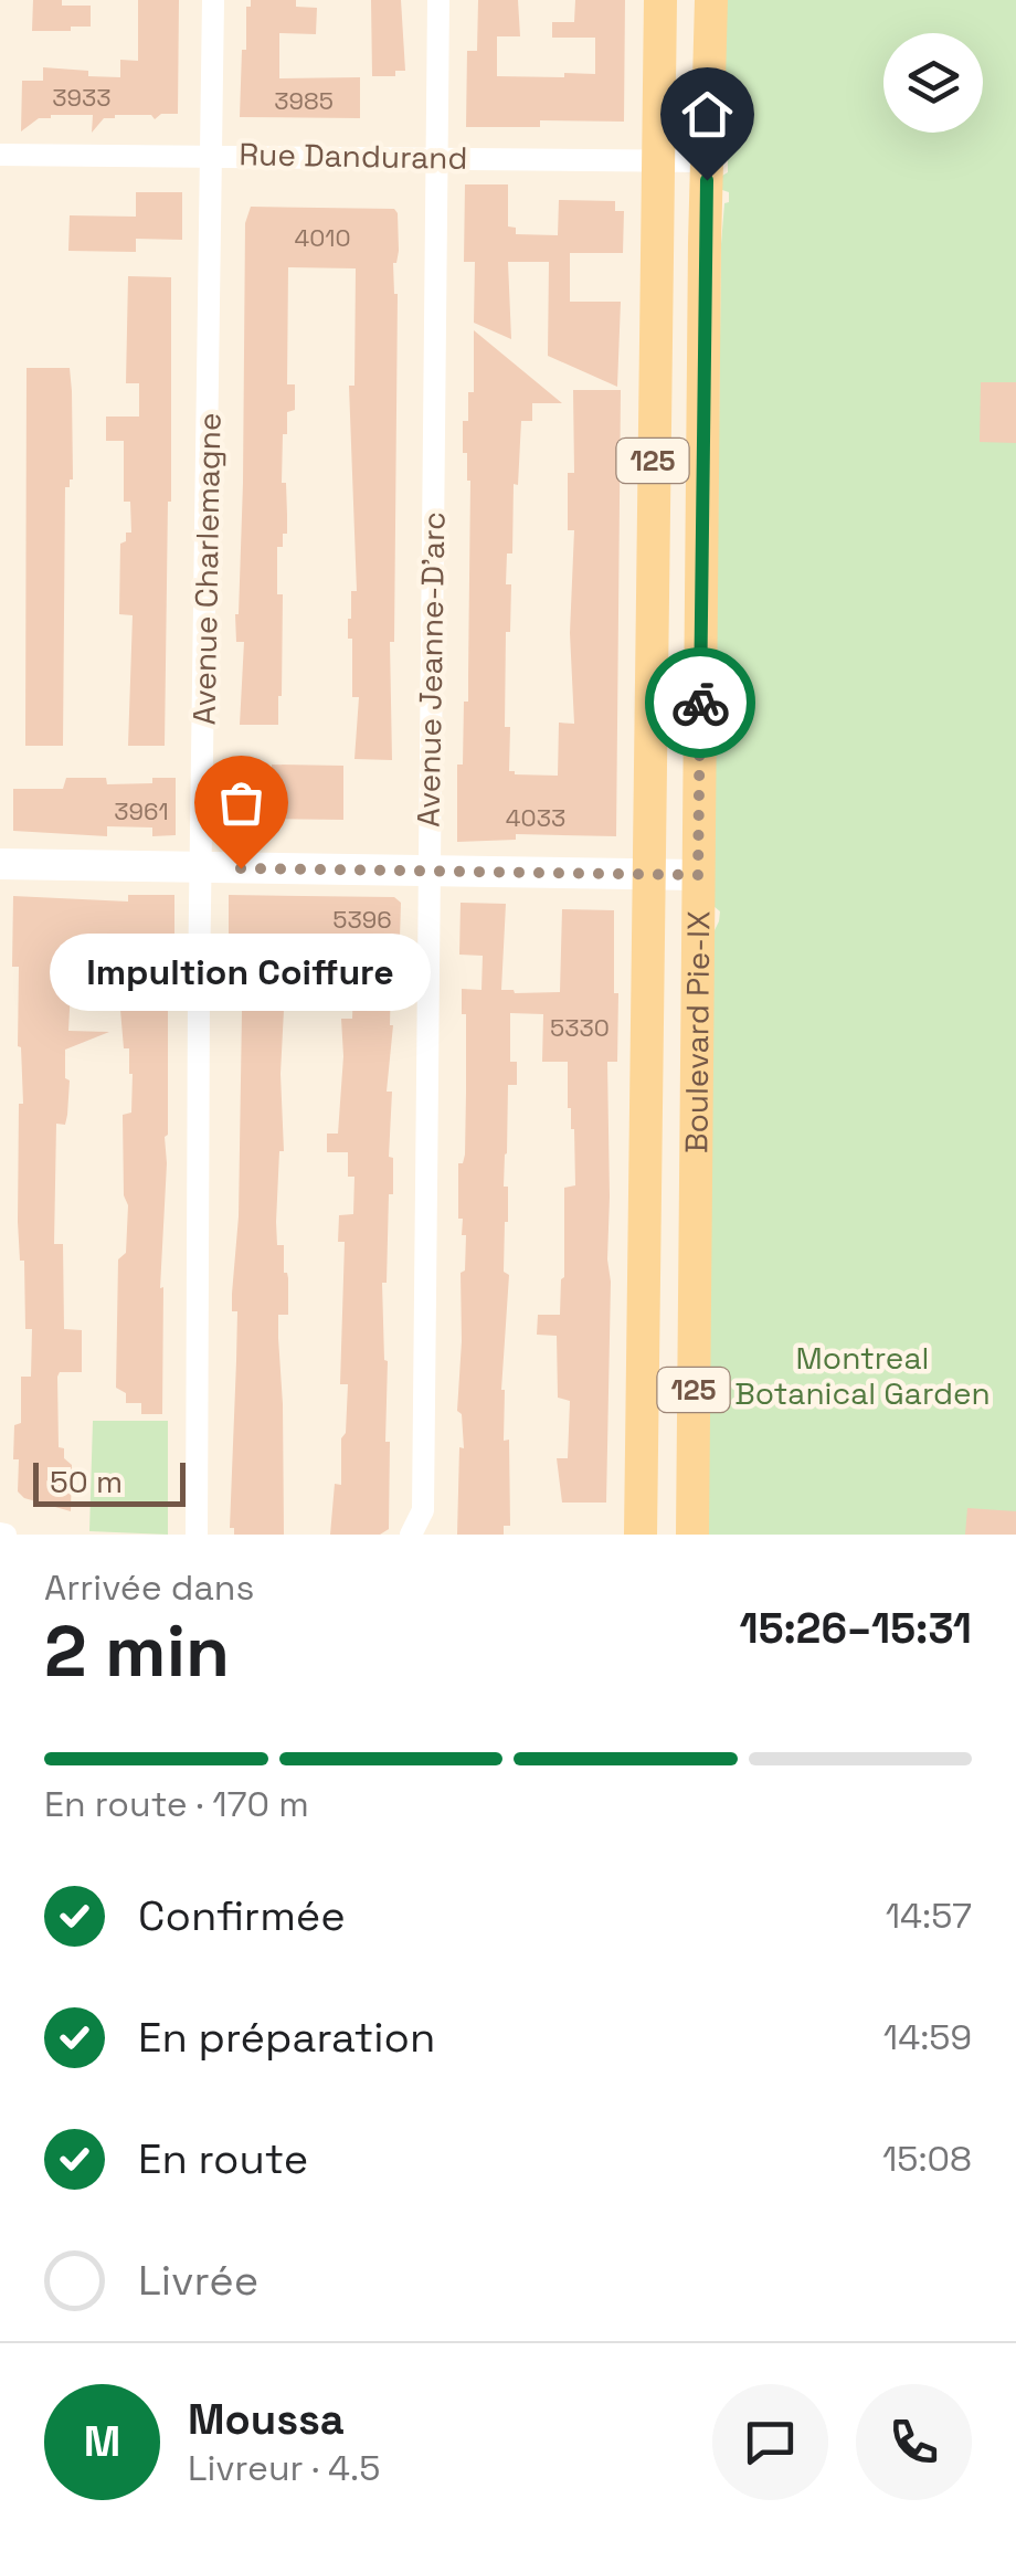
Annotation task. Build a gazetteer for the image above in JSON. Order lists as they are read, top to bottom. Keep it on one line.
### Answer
{"streets":{"main road":["125","Boulevard Pie-IX"],"street":["Rue Dandurand","Avenue Charlemagne","Avenue Jeanne-D'arc"]},"crossings":[["Rue Dandurand","Avenue Charlemagne"],["Rue Dandurand","Avenue Jeanne-D'arc"],["Rue Dandurand","Boulevard Pie-IX"]],"parks":["Montreal Botanical Garden"],"places":["Impultion Coiffure"],"house_numbers":["3933","3985","4010","3961","4033","5396","5330"],"scale_bar":"50 m","page":{"bubble":"Impultion Coiffure","scale":"50 m","heading":["2 min","Arrivée dans","15:26–15:31"],"panel":["Moussa","Livreur · 4.5"],"bar":"En route · 170 m","list":[["Confirmée","14:57"],["En préparation","14:59"],["En route","15:08"],"Livrée"],"round":"M"}}
